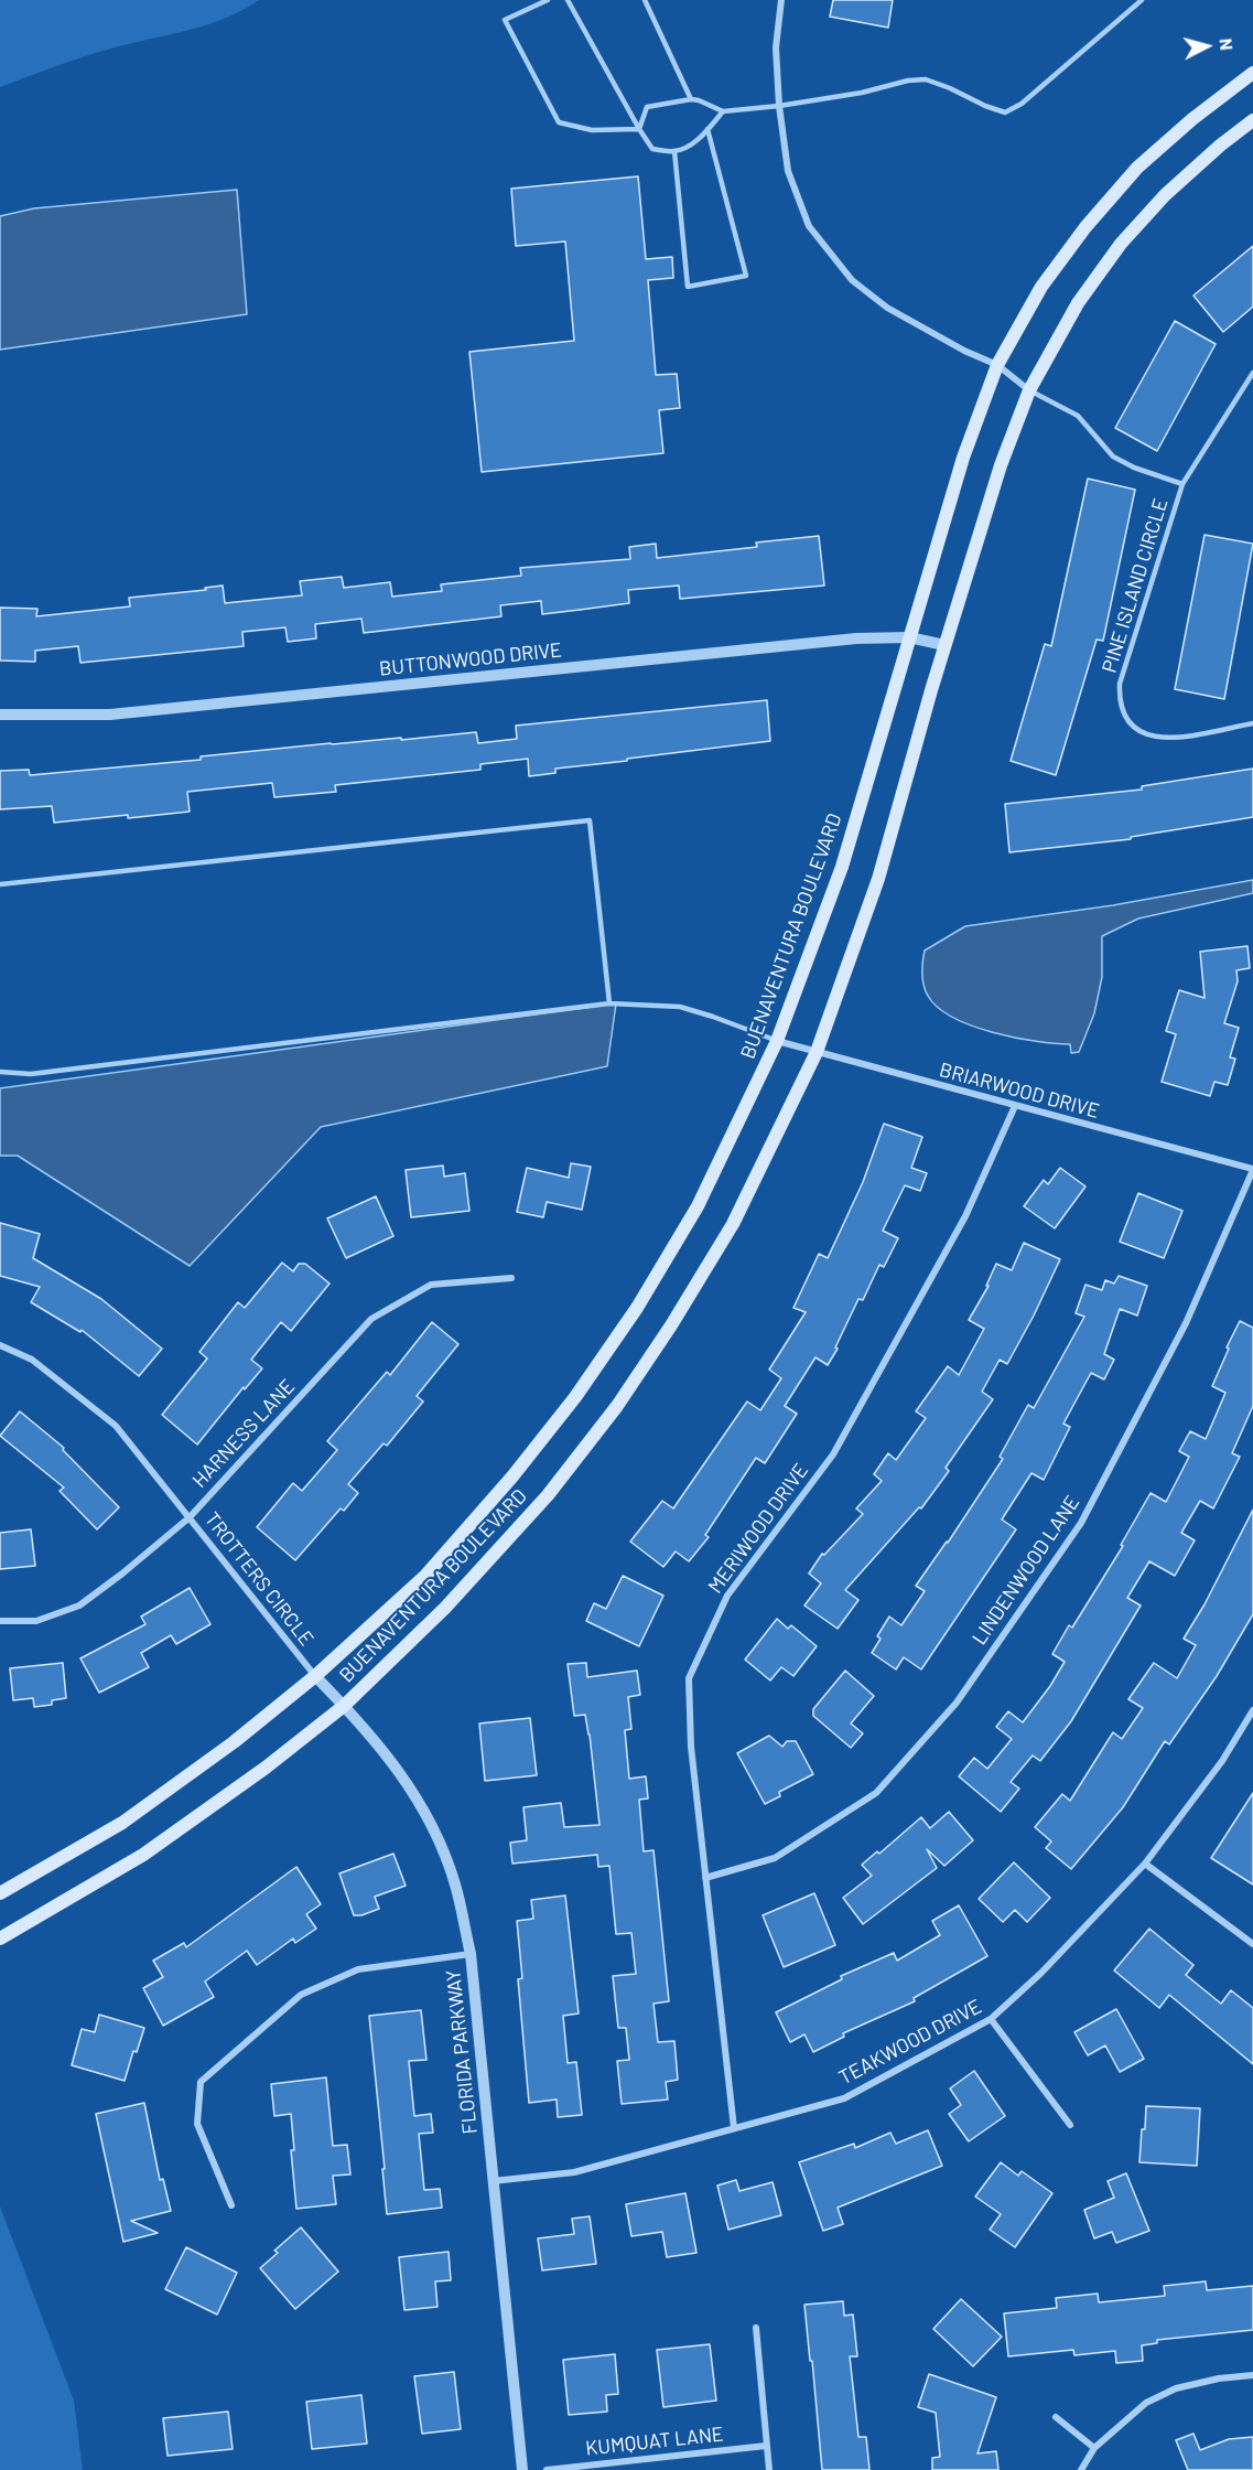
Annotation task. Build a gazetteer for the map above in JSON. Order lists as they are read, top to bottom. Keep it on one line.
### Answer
{"streets":{"main road":["BUENAVENTURA BOULEVARD"],"street":["BUTTONWOOD DRIVE","BRIARWOOD DRIVE","HARNESS LANE","MERIWOOD DRIVE","LINDENWOOD LANE","TROTTERS CIRCLE","TEAKWOOD DRIVE","FLORIDA PARKWAY","KUMQUAT LANE"],"lane":["PINE ISLAND CIRCLE"]},"crossings":[["PINE ISLAND CIRCLE","BUENAVENTURA BOULEVARD"],["BUTTONWOOD DRIVE","BUENAVENTURA BOULEVARD"],["BUENAVENTURA BOULEVARD","BRIARWOOD DRIVE"],["BUENAVENTURA BOULEVARD","TROTTERS CIRCLE"],["BUENAVENTURA BOULEVARD","FLORIDA PARKWAY"],["BRIARWOOD DRIVE","MERIWOOD DRIVE"],["BRIARWOOD DRIVE","LINDENWOOD LANE"],["HARNESS LANE","TROTTERS CIRCLE"],["MERIWOOD DRIVE","LINDENWOOD LANE"],["MERIWOOD DRIVE","TEAKWOOD DRIVE"],["TROTTERS CIRCLE","FLORIDA PARKWAY"],["TEAKWOOD DRIVE","FLORIDA PARKWAY"]],"north":"right"}
